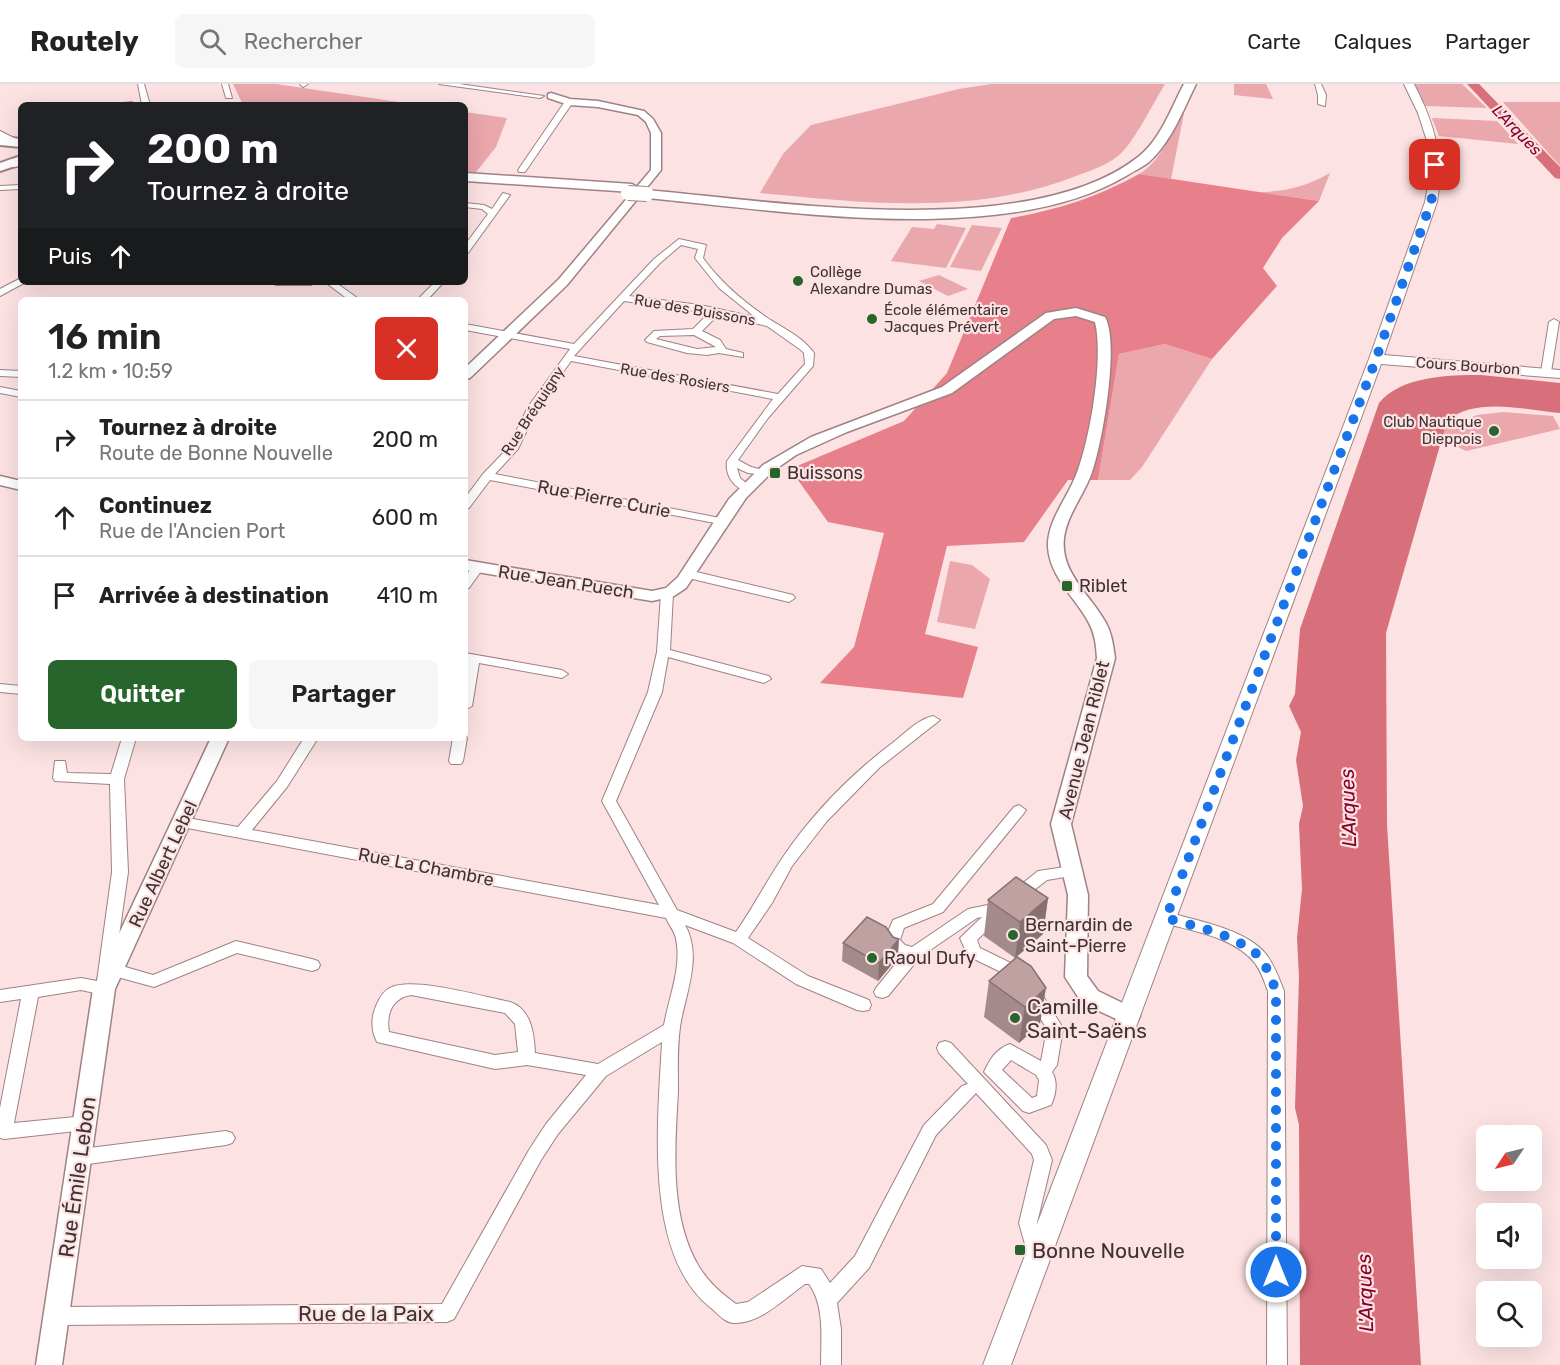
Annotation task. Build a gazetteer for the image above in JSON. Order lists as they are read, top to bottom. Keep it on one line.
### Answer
{"streets":{"main road":["Cours Bourbon"],"street":["Rue des Buissons","Rue des Rosiers","Rue Bréquigny","Rue Pierre Curie","Rue Jean Puech","Avenue Jean Riblet","Rue Albert Lebel","Rue La Chambre","Rue Émile Lebon","Rue de la Paix"]},"crossings":[["Rue des Buissons","Rue Bréquigny"],["Rue des Rosiers","Rue Bréquigny"],["Rue Bréquigny","Rue Pierre Curie"],["Rue Pierre Curie","Avenue Jean Riblet"],["Rue Jean Puech","Avenue Jean Riblet"],["Rue Albert Lebel","Rue La Chambre"],["Rue Albert Lebel","Rue Émile Lebon"],["Rue Émile Lebon","Rue de la Paix"]],"water":["L'Arques"],"places":{"other":["Collège Alexandre Dumas","École élémentaire Jacques Prévert","Club Nautique Dieppois","Bernardin de Saint-Pierre","Raoul Dufy","Camille Saint-Saëns"],"transit":["Buissons","Riblet","Bonne Nouvelle"]},"north":"bottom left","page":{"header":"Routely","search":"Rechercher","nav":["Carte","Calques","Partager"],"turn":["200 m","Tournez à droite"],"then":"Puis","heading":["16 min","1.2 km · 10:59"],"list":[{"name":"Tournez à droite","note":"Route de Bonne Nouvelle","value":"200 m"},{"name":"Continuez","note":"Rue de l'Ancien Port","value":"600 m"},{"name":"Arrivée à destination","value":"410 m"}],"buttons":["Quitter","Partager"]}}
